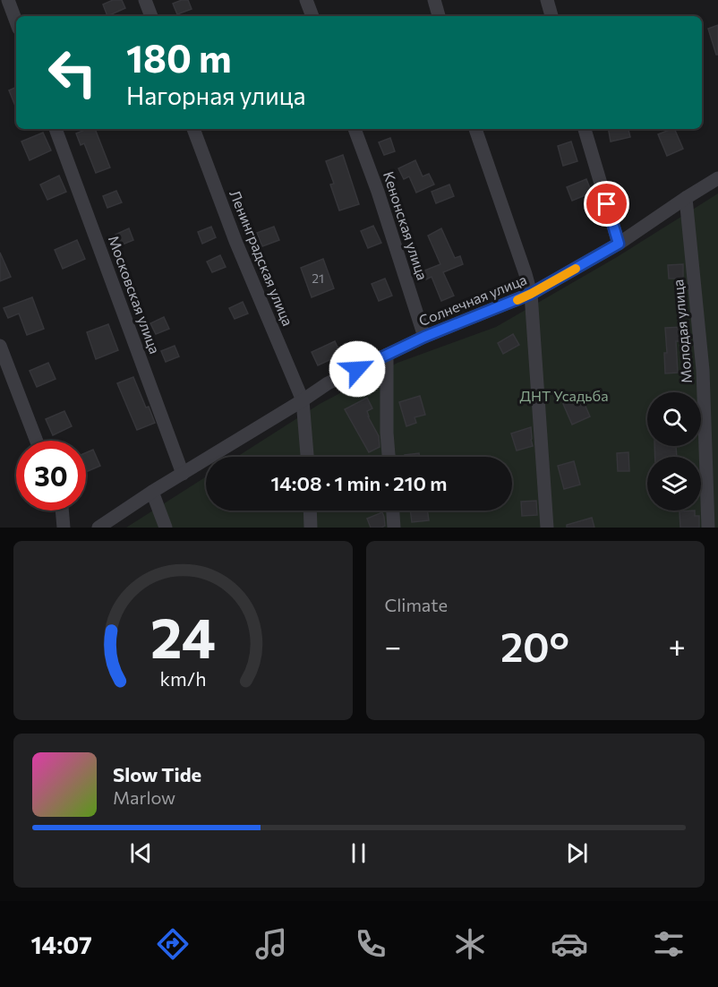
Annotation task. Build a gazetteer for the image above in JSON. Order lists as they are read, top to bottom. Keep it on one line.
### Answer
{"streets":{"street":["Кенонская улица","Ленинградская улица","Московская улица","Солнечная улица","Молодая улица"]},"crossings":[["Кенонская улица","Солнечная улица"],["Ленинградская улица","Солнечная улица"],["Московская улица","Солнечная улица"],["Солнечная улица","Молодая улица"]],"parks":["ДНТ Усадьба"],"house_numbers":["21"],"page":{"turn":["180 m","Нагорная улица"],"limit":"30","trip":"14:08 · 1 min · 210 m","tile":"Climate","heat":["−","20°","+"],"song":["Slow Tide","Marlow"],"tabs":"14:07","gauge":["24","km/h"]}}
